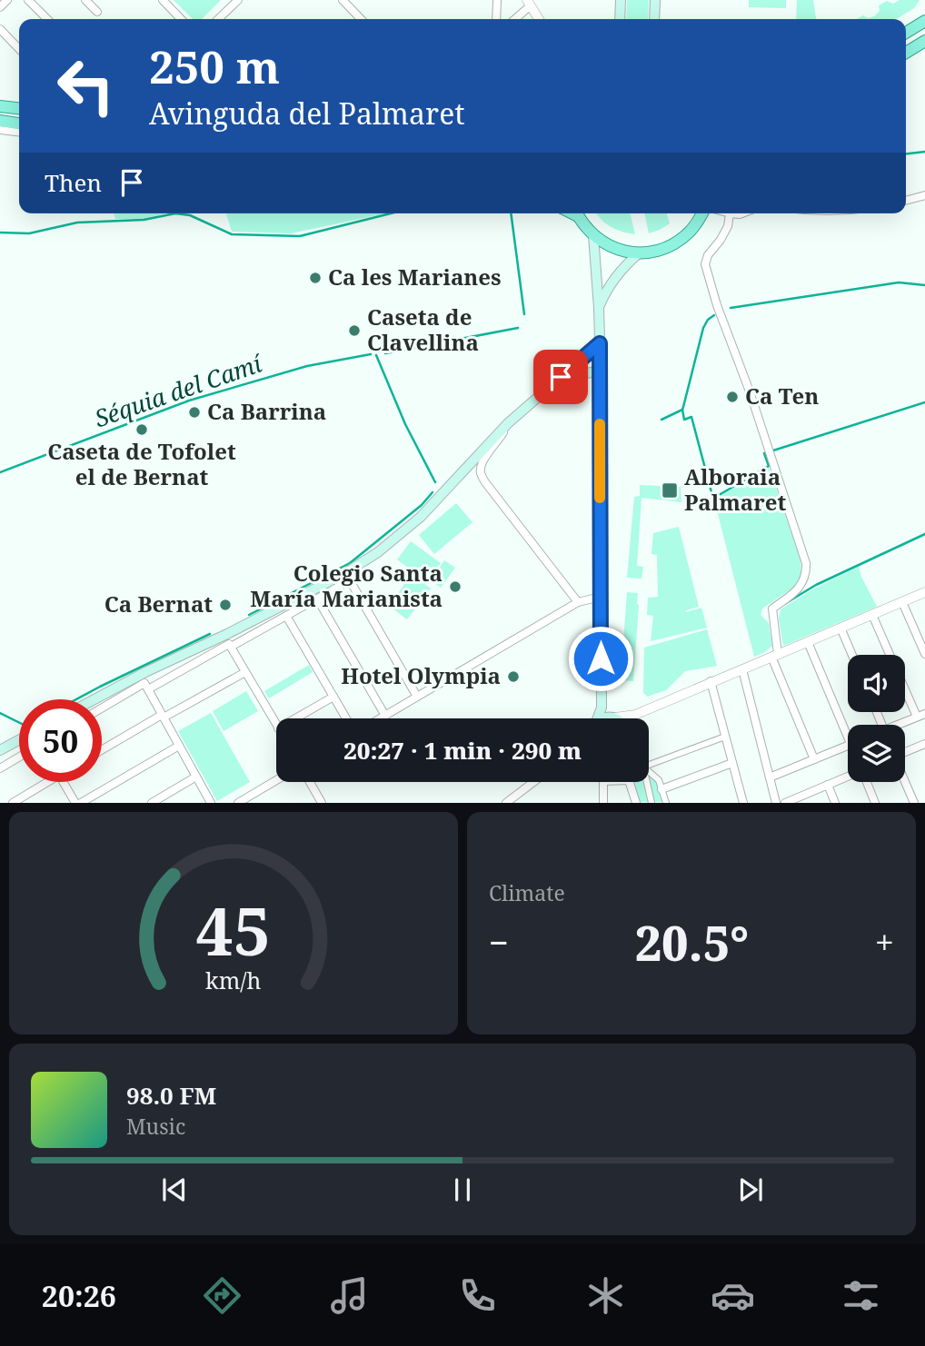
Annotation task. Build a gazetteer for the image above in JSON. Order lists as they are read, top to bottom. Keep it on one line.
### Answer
{"water":["Séquia del Camí"],"places":{"other":["Ca les Marianes","Caseta de Clavellina","Ca Ten","Ca Barrina","Caseta de Tofolet el de Bernat","Colegio Santa María Marianista","Ca Bernat","Hotel Olympia"],"transit":["Alboraia Palmaret"]},"page":{"turn":["250 m","Avinguda del Palmaret"],"then":"Then","limit":"50","trip":"20:27 · 1 min · 290 m","tile":"Climate","heat":["−","20.5°","+"],"song":["98.0 FM","Music"],"tabs":"20:26","gauge":["45","km/h"]}}
